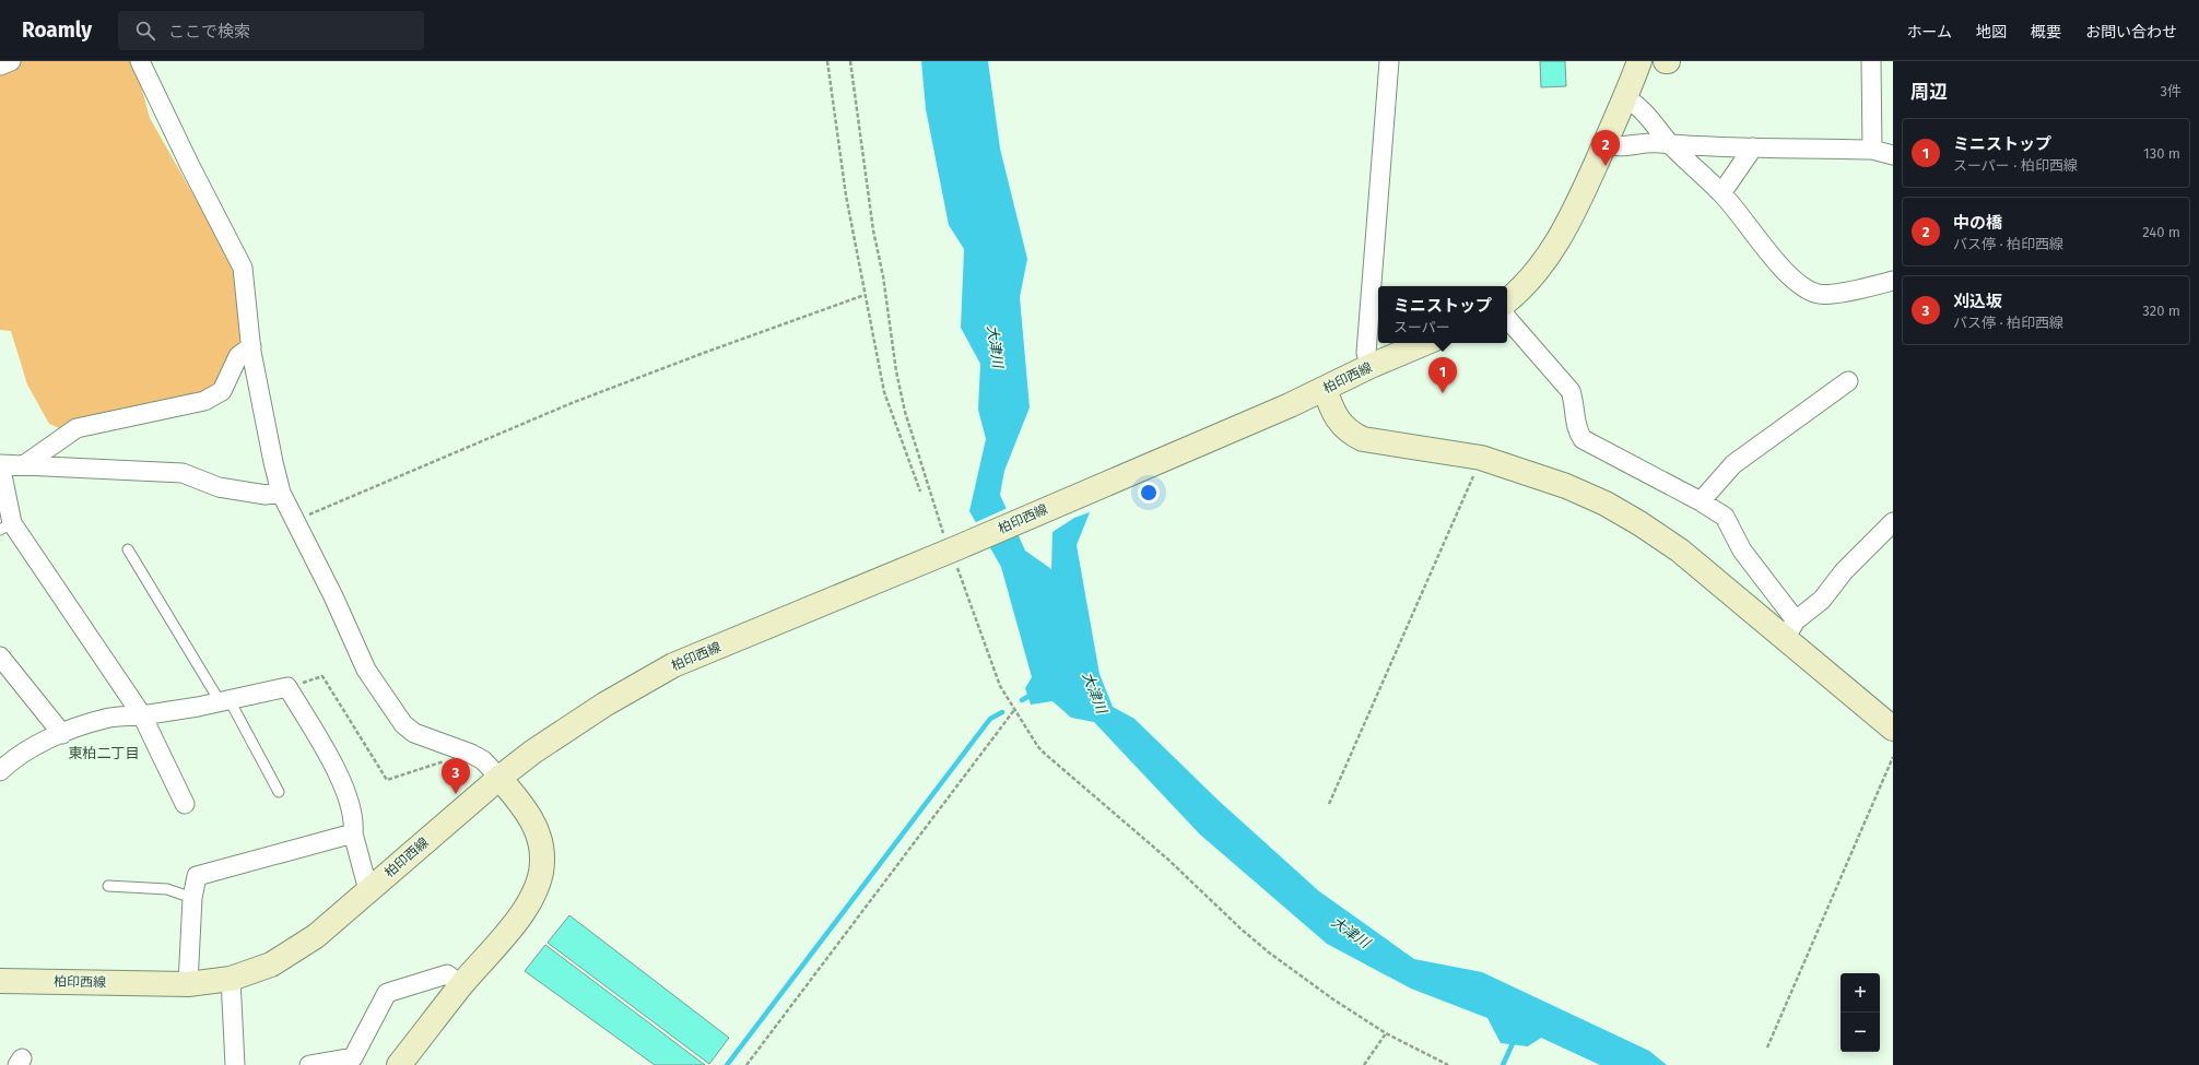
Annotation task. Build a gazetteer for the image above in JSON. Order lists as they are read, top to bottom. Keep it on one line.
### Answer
{"streets":{"main road":["柏印西線"]},"districts":["東柏二丁目"],"water":["大津川"],"page":{"header":"Roamly","search":"ここで検索","nav":["ホーム","地図","概要","お問い合わせ"],"heading":["周辺","3件"],"list":[{"mark":"1","name":"ミニストップ","note":"スーパー · 柏印西線","value":"130 m"},{"mark":"2","name":"中の橋","note":"バス停 · 柏印西線","value":"240 m"},{"mark":"3","name":"刈込坂","note":"バス停 · 柏印西線","value":"320 m"}],"pins":["2","1","3"],"popup":["ミニストップ","スーパー"],"map_buttons":["+","−"]}}
